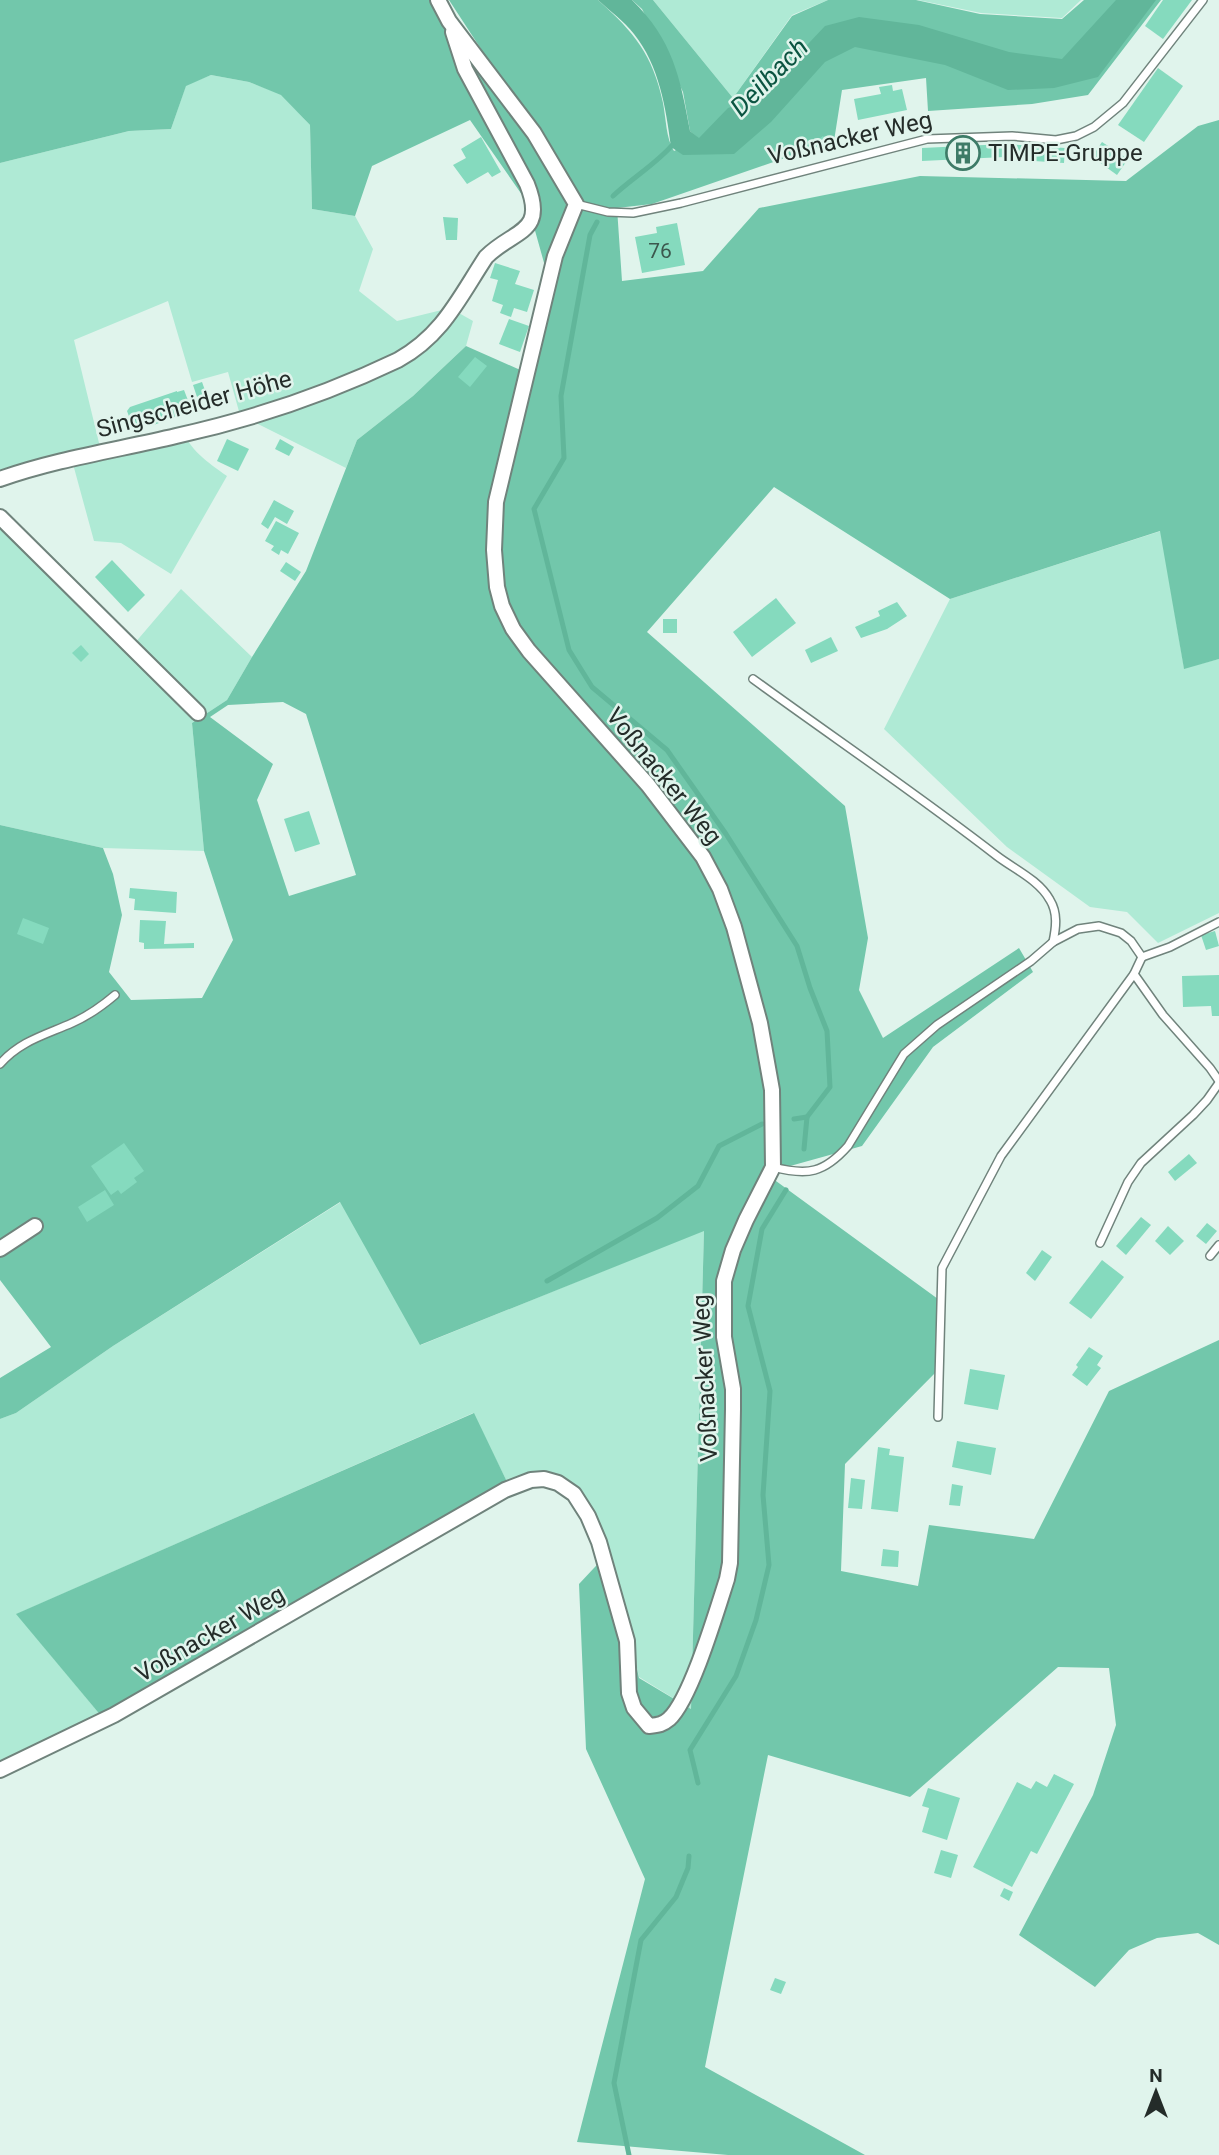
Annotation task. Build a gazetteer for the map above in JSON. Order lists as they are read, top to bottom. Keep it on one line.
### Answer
{"streets":{"street":["Voßnacker Weg","Singscheider Höhe"]},"water":["Deilbach"],"places":{"building":["TIMPE-Gruppe"]},"house_numbers":["76"],"north":"top"}
